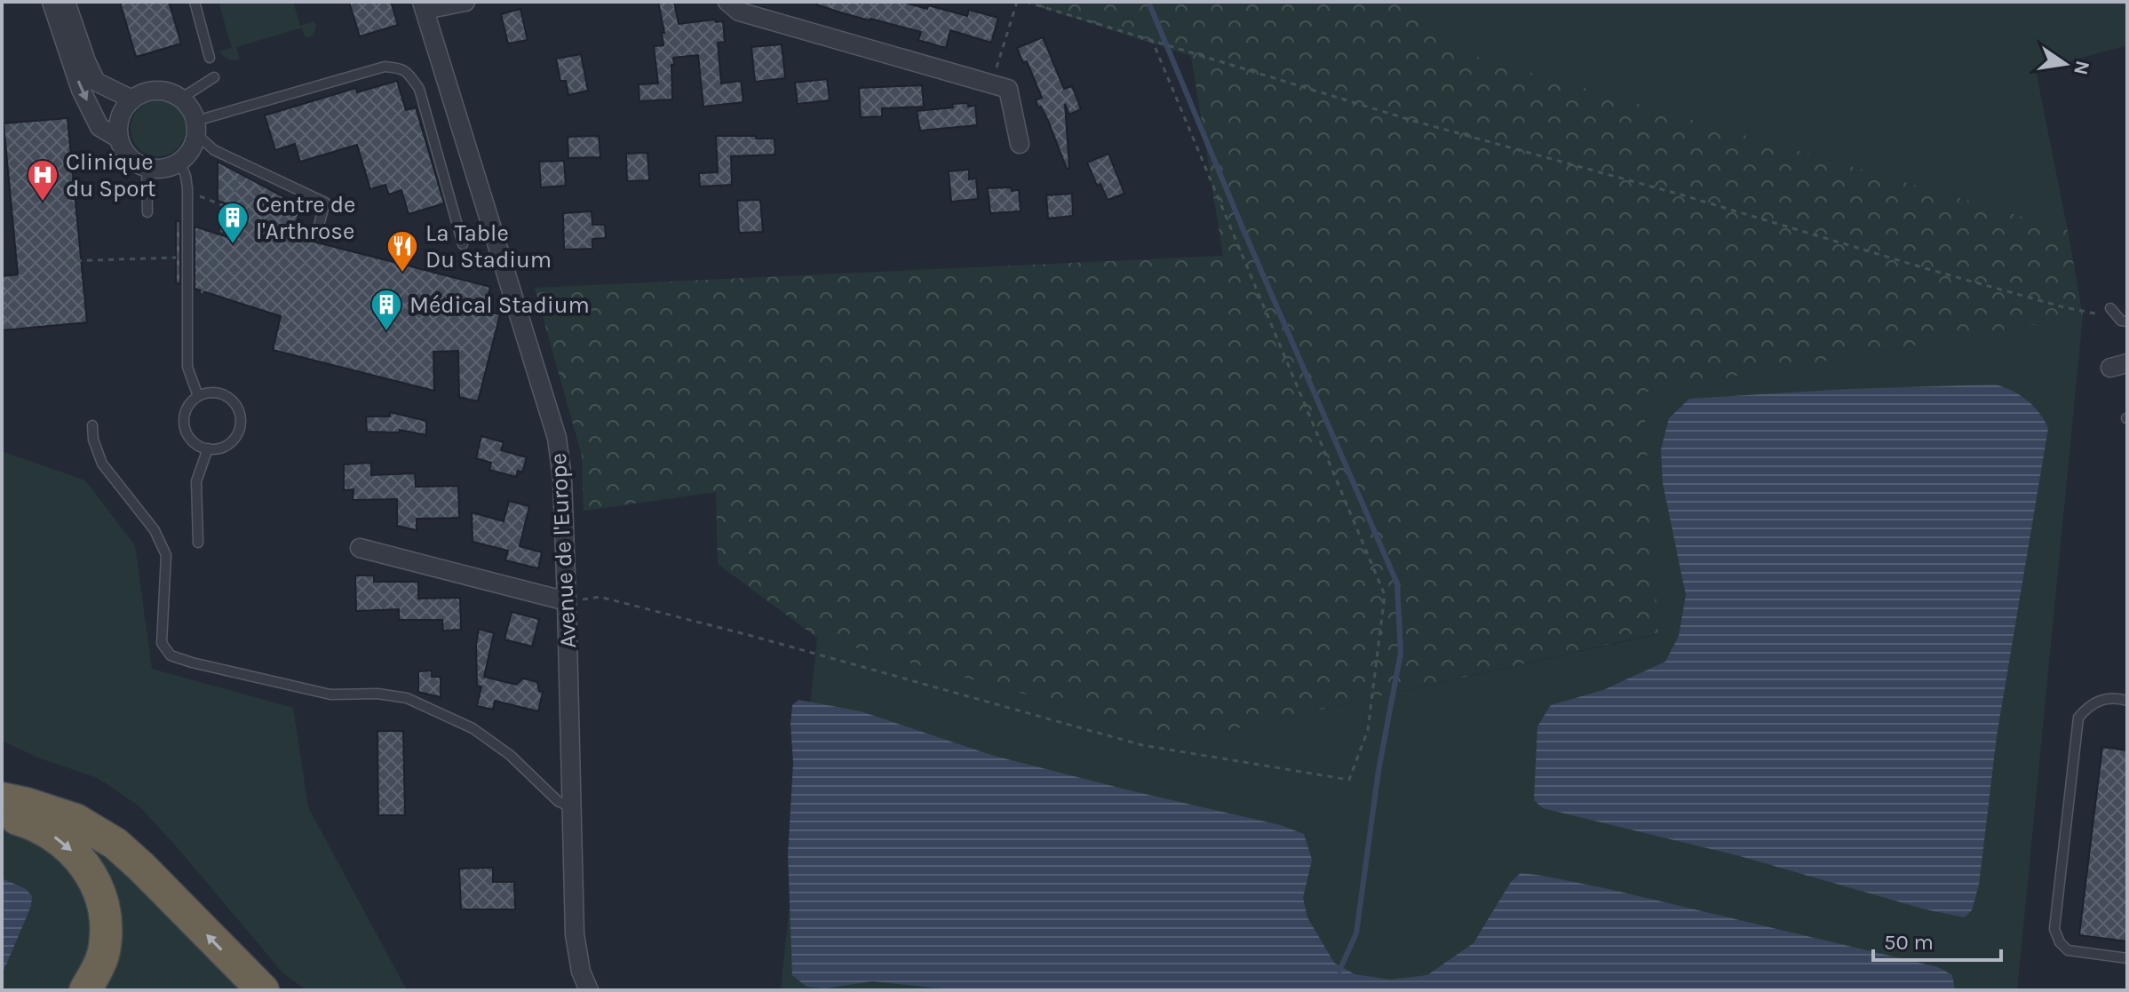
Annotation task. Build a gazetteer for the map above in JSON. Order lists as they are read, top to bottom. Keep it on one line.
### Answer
{"streets":{"street":["Avenue de l'Europe"]},"places":{"hospital":["Clinique du Sport"],"building":["Centre de l'Arthrose","Médical Stadium"],"restaurant":["La Table Du Stadium"]},"scale_bar":"50 m","north":"right"}
